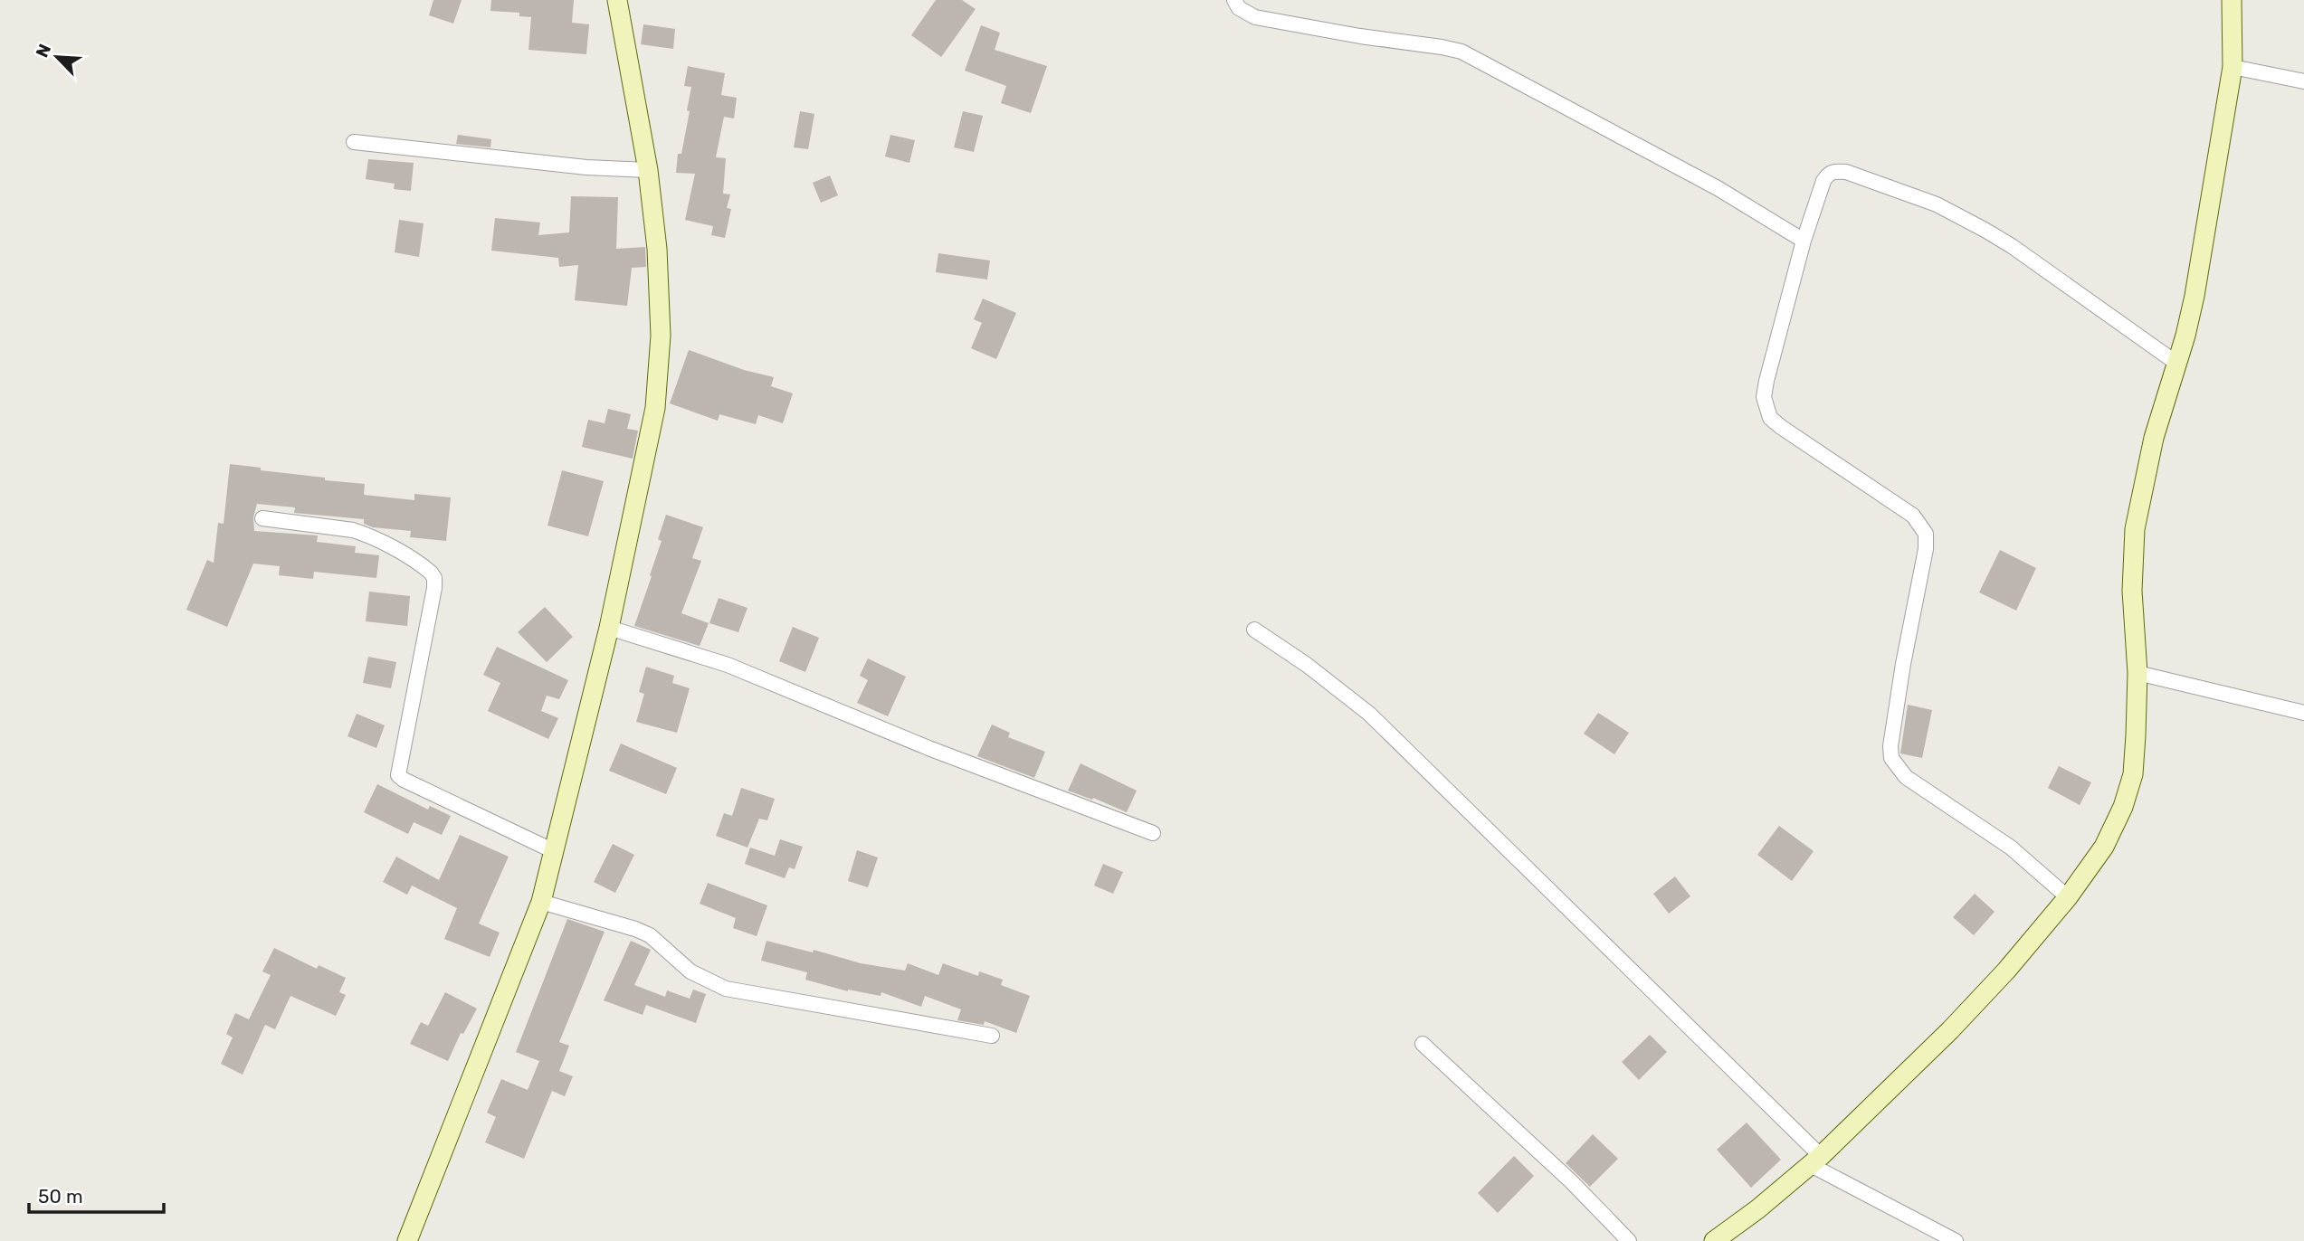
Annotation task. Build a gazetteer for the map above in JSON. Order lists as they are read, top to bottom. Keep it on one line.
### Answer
{"scale_bar":"50 m","north":"top left"}
